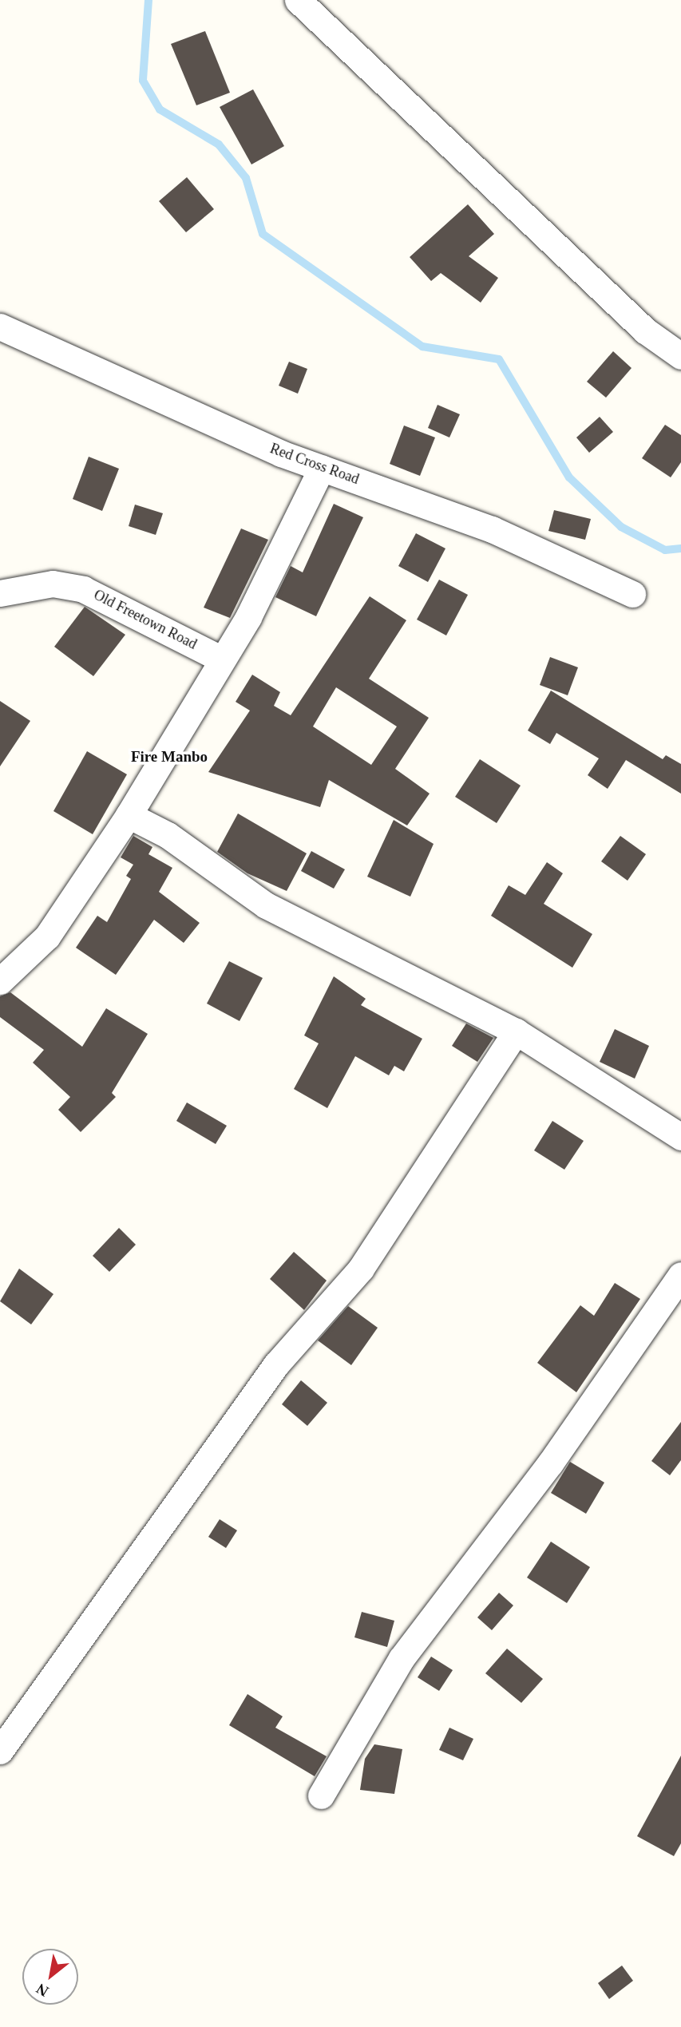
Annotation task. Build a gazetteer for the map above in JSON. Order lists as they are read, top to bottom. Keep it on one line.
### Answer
{"streets":{"street":["Red Cross Road","Old Freetown Road"]},"districts":["Fire Manbo"],"north":"bottom left"}
